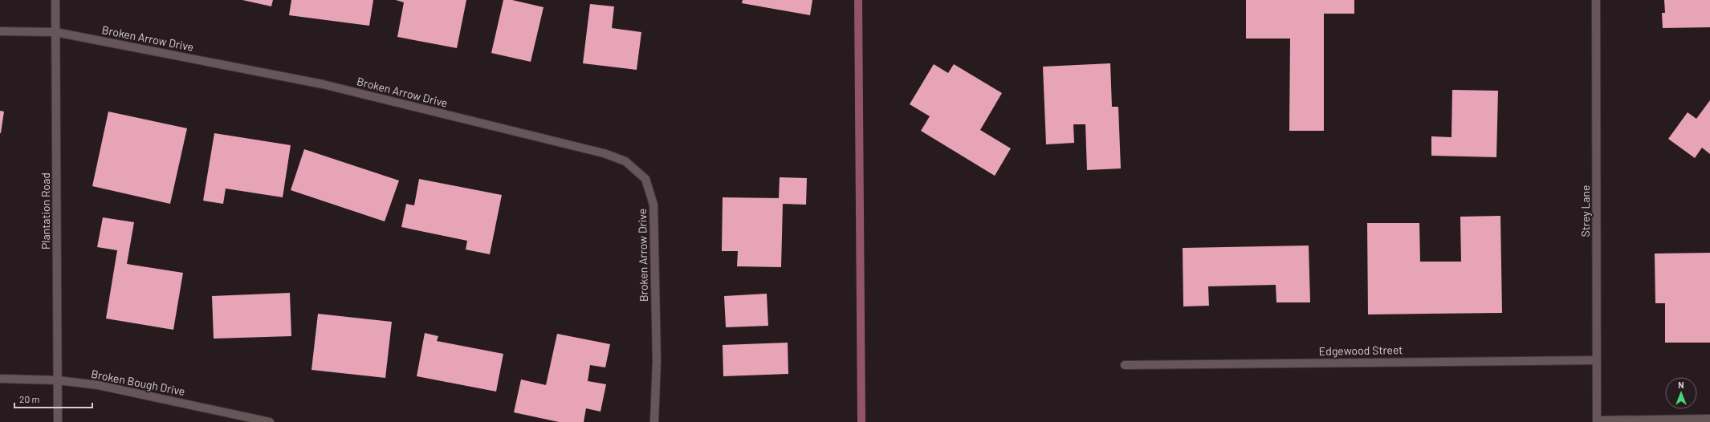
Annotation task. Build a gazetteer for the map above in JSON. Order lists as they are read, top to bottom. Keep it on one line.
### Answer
{"streets":{"street":["Broken Arrow Drive","Plantation Road","Strey Lane","Edgewood Street","Broken Bough Drive"]},"crossings":[["Broken Arrow Drive","Plantation Road"],["Plantation Road","Broken Bough Drive"],["Strey Lane","Edgewood Street"]],"scale_bar":"20 m","north":"top"}
